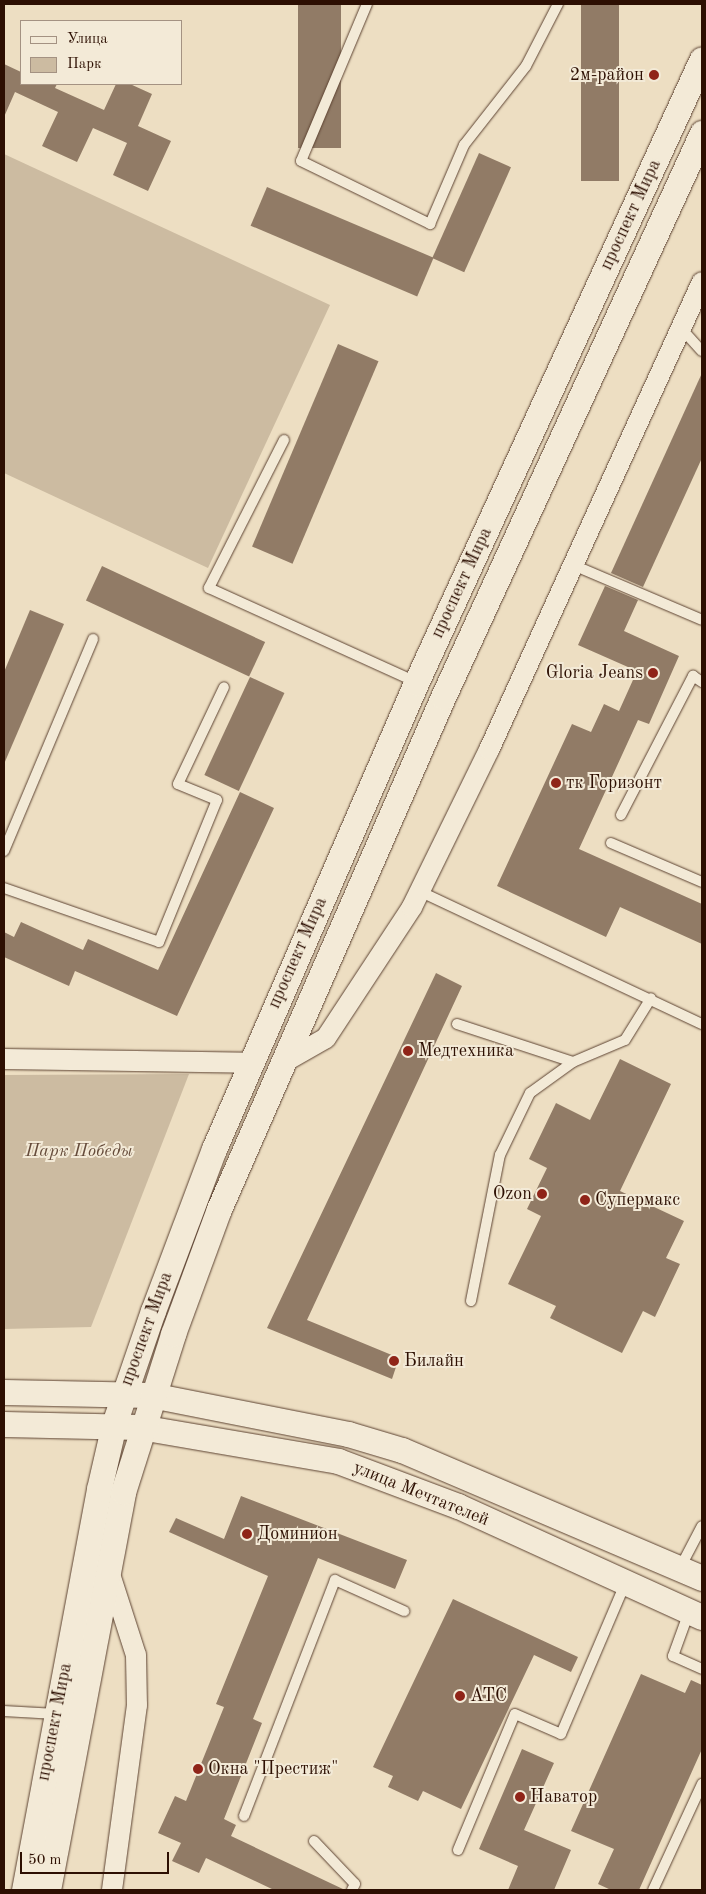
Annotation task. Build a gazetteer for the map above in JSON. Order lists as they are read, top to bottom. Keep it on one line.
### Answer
{"streets":{"street":["проспект Мира","улица Мечтателей"]},"crossings":[["проспект Мира","улица Мечтателей"]],"parks":["Парк Победы"],"places":["2м-район","Gloria Jeans","тк Горизонт","Медтехника","Ozon","Супермакс","Билайн","Доминион","АТС","Окна \"Престиж\"","Наватор"],"legend":["Улица","Парк"],"scale_bar":"50 m"}
